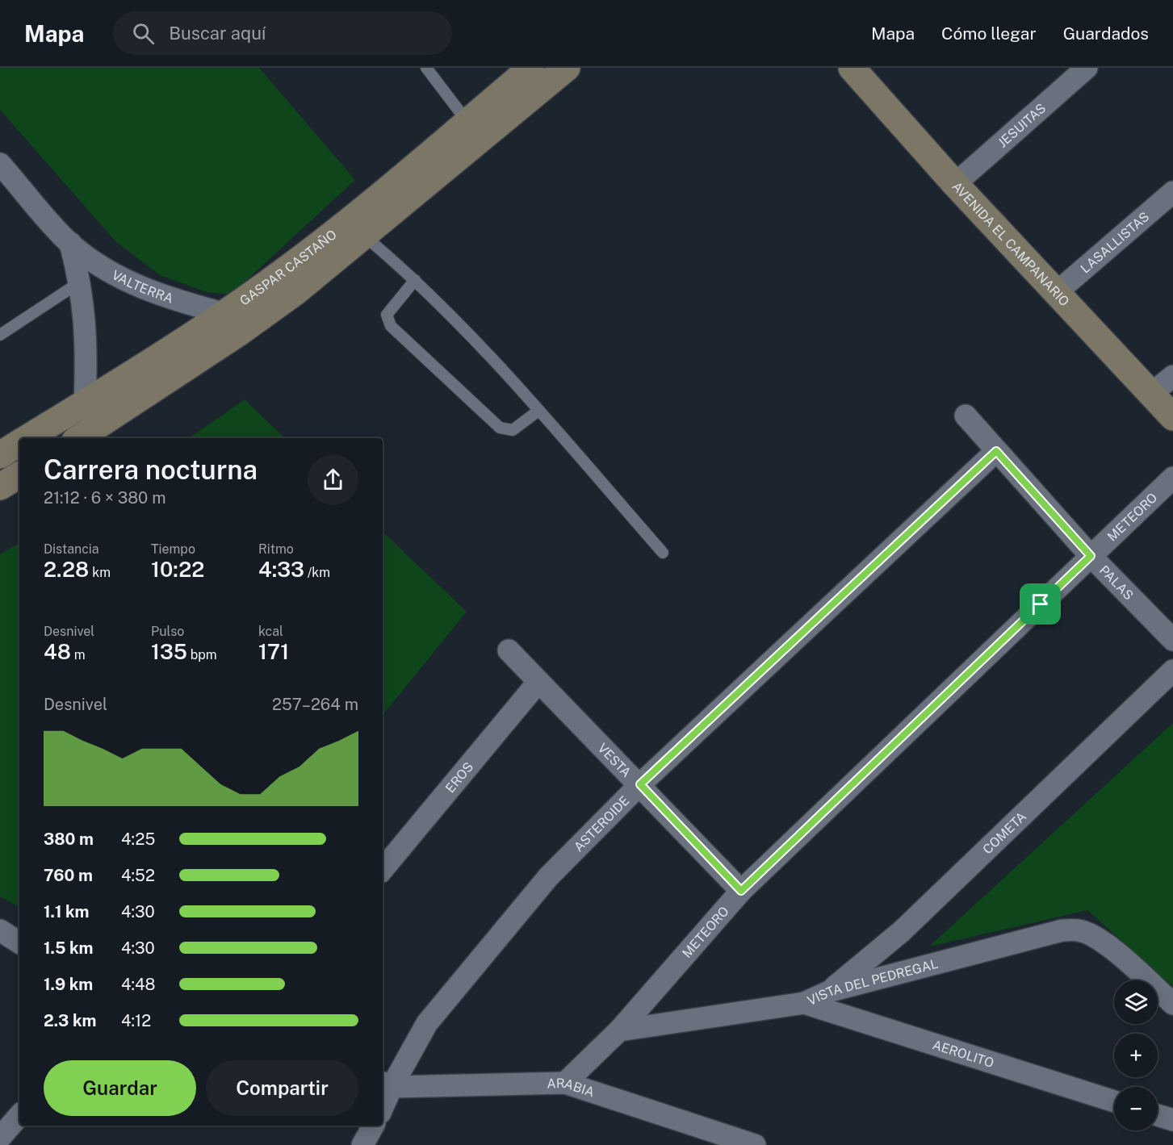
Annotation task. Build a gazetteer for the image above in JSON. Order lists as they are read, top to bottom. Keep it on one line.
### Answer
{"streets":{"main road":["AVENIDA EL CAMPANARIO","GASPAR CASTAÑO"],"street":["JESUITAS","LASALLISTAS","VALTERRA","METEORO","PALAS","VESTA","EROS","ASTEROIDE","COMETA","VISTA DEL PEDREGAL","AEROLITO","ARABIA"]},"crossings":[["JESUITAS","AVENIDA EL CAMPANARIO"],["LASALLISTAS","AVENIDA EL CAMPANARIO"],["GASPAR CASTAÑO","VALTERRA"],["METEORO","PALAS"],["METEORO","VESTA"],["METEORO","VISTA DEL PEDREGAL"],["PALAS","ASTEROIDE"],["VESTA","EROS"],["VESTA","ASTEROIDE"],["ASTEROIDE","ARABIA"],["COMETA","VISTA DEL PEDREGAL"],["VISTA DEL PEDREGAL","AEROLITO"]],"page":{"header":"Mapa","search":"Buscar aquí","nav":["Mapa","Cómo llegar","Guardados"],"heading":["Carrera nocturna","21:12 · 6 × 380 m"],"stats":[["Distancia","2.28 km"],["Tiempo","10:22"],["Ritmo","4:33 /km"],["Desnivel","48 m"],["Pulso","135 bpm"],["kcal","171"]],"chart":["Desnivel","257–264 m"],"list":[{"name":"380 m","note":"4:25"},{"name":"760 m","note":"4:52"},{"name":"1.1 km","note":"4:30"},{"name":"1.5 km","note":"4:30"},{"name":"1.9 km","note":"4:48"},{"name":"2.3 km","note":"4:12"}],"map_buttons":["+","−"],"buttons":["Guardar","Compartir"]}}
